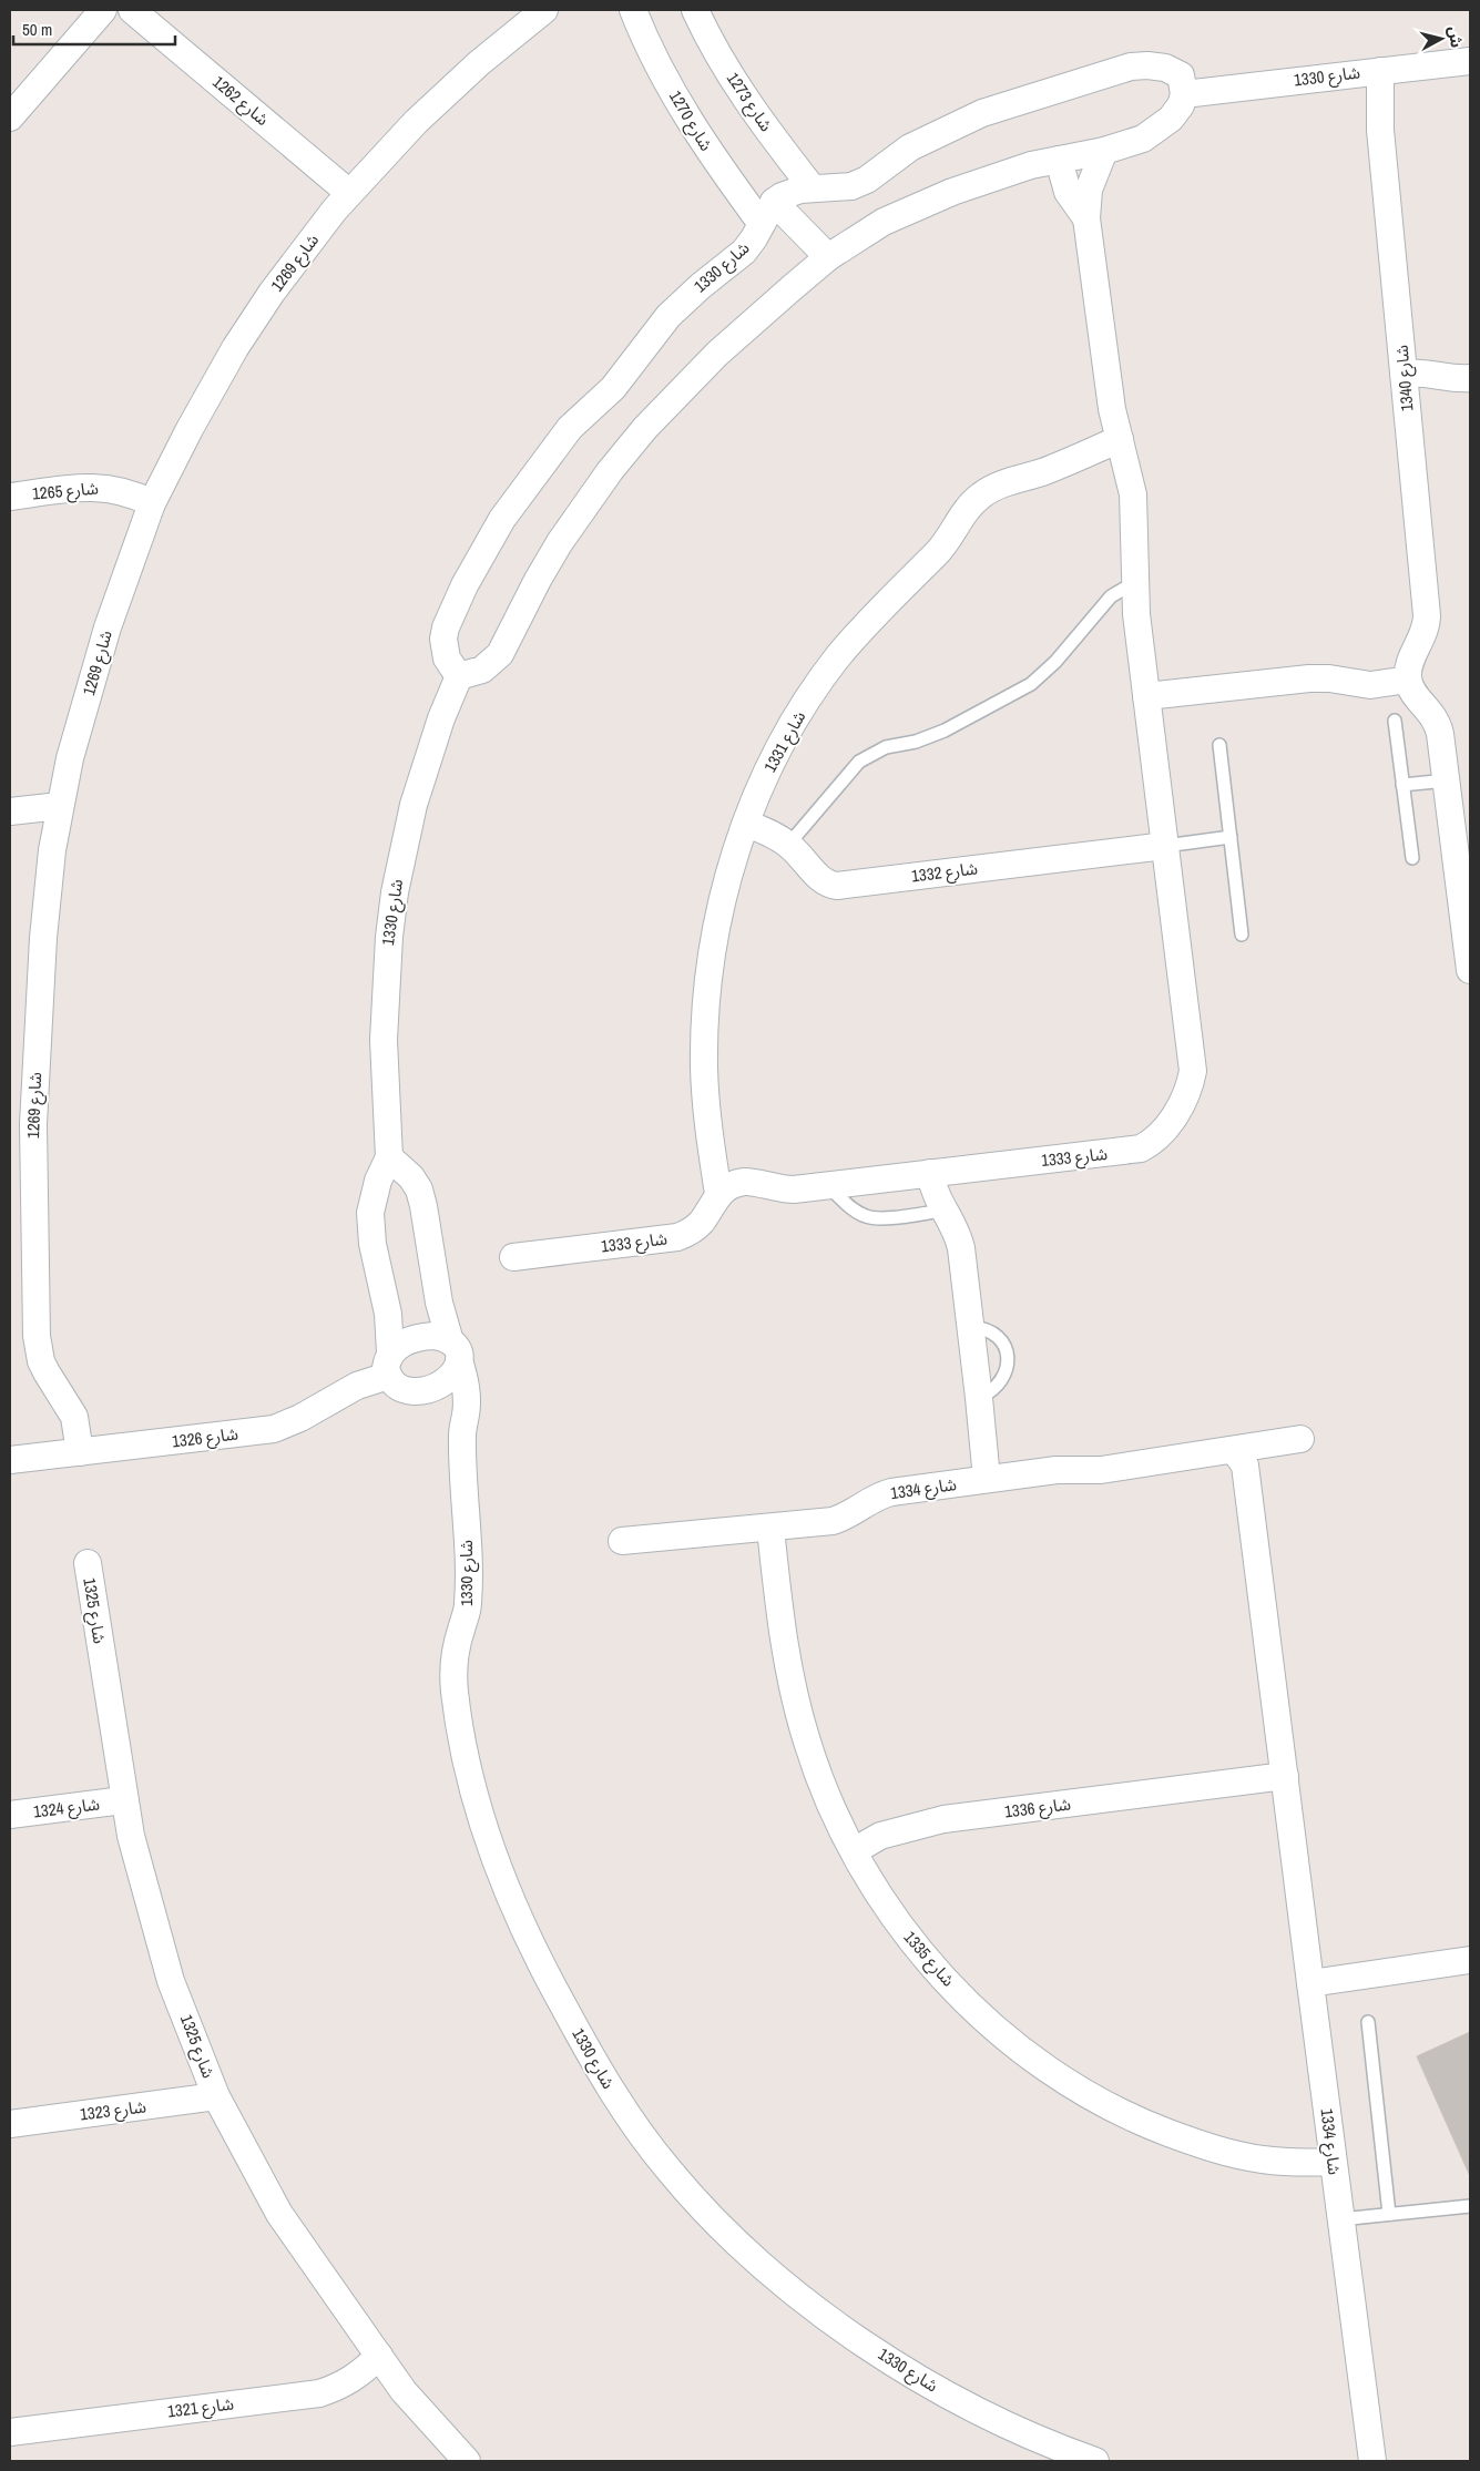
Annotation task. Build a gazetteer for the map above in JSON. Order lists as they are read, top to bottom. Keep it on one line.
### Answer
{"streets":{"street":["شارع 1330","شارع 1262","شارع 1273","شارع 1270","شارع 1269","شارع 1340","شارع 1265","شارع 1331","شارع 1332","شارع 1333","شارع 1326","شارع 1334","شارع 1325","شارع 1324","شارع 1336","شارع 1335","شارع 1323","شارع 1321"]},"crossings":[["شارع 1330","شارع 1270"],["شارع 1330","شارع 1340"],["شارع 1330","شارع 1326"],["شارع 1262","شارع 1269"],["شارع 1269","شارع 1265"],["شارع 1269","شارع 1326"],["شارع 1331","شارع 1332"],["شارع 1331","شارع 1333"],["شارع 1332","شارع 1333"],["شارع 1334","شارع 1336"],["شارع 1334","شارع 1335"],["شارع 1325","شارع 1324"],["شارع 1325","شارع 1323"],["شارع 1325","شارع 1321"],["شارع 1336","شارع 1335"]],"scale_bar":"50 m","north":"right"}
